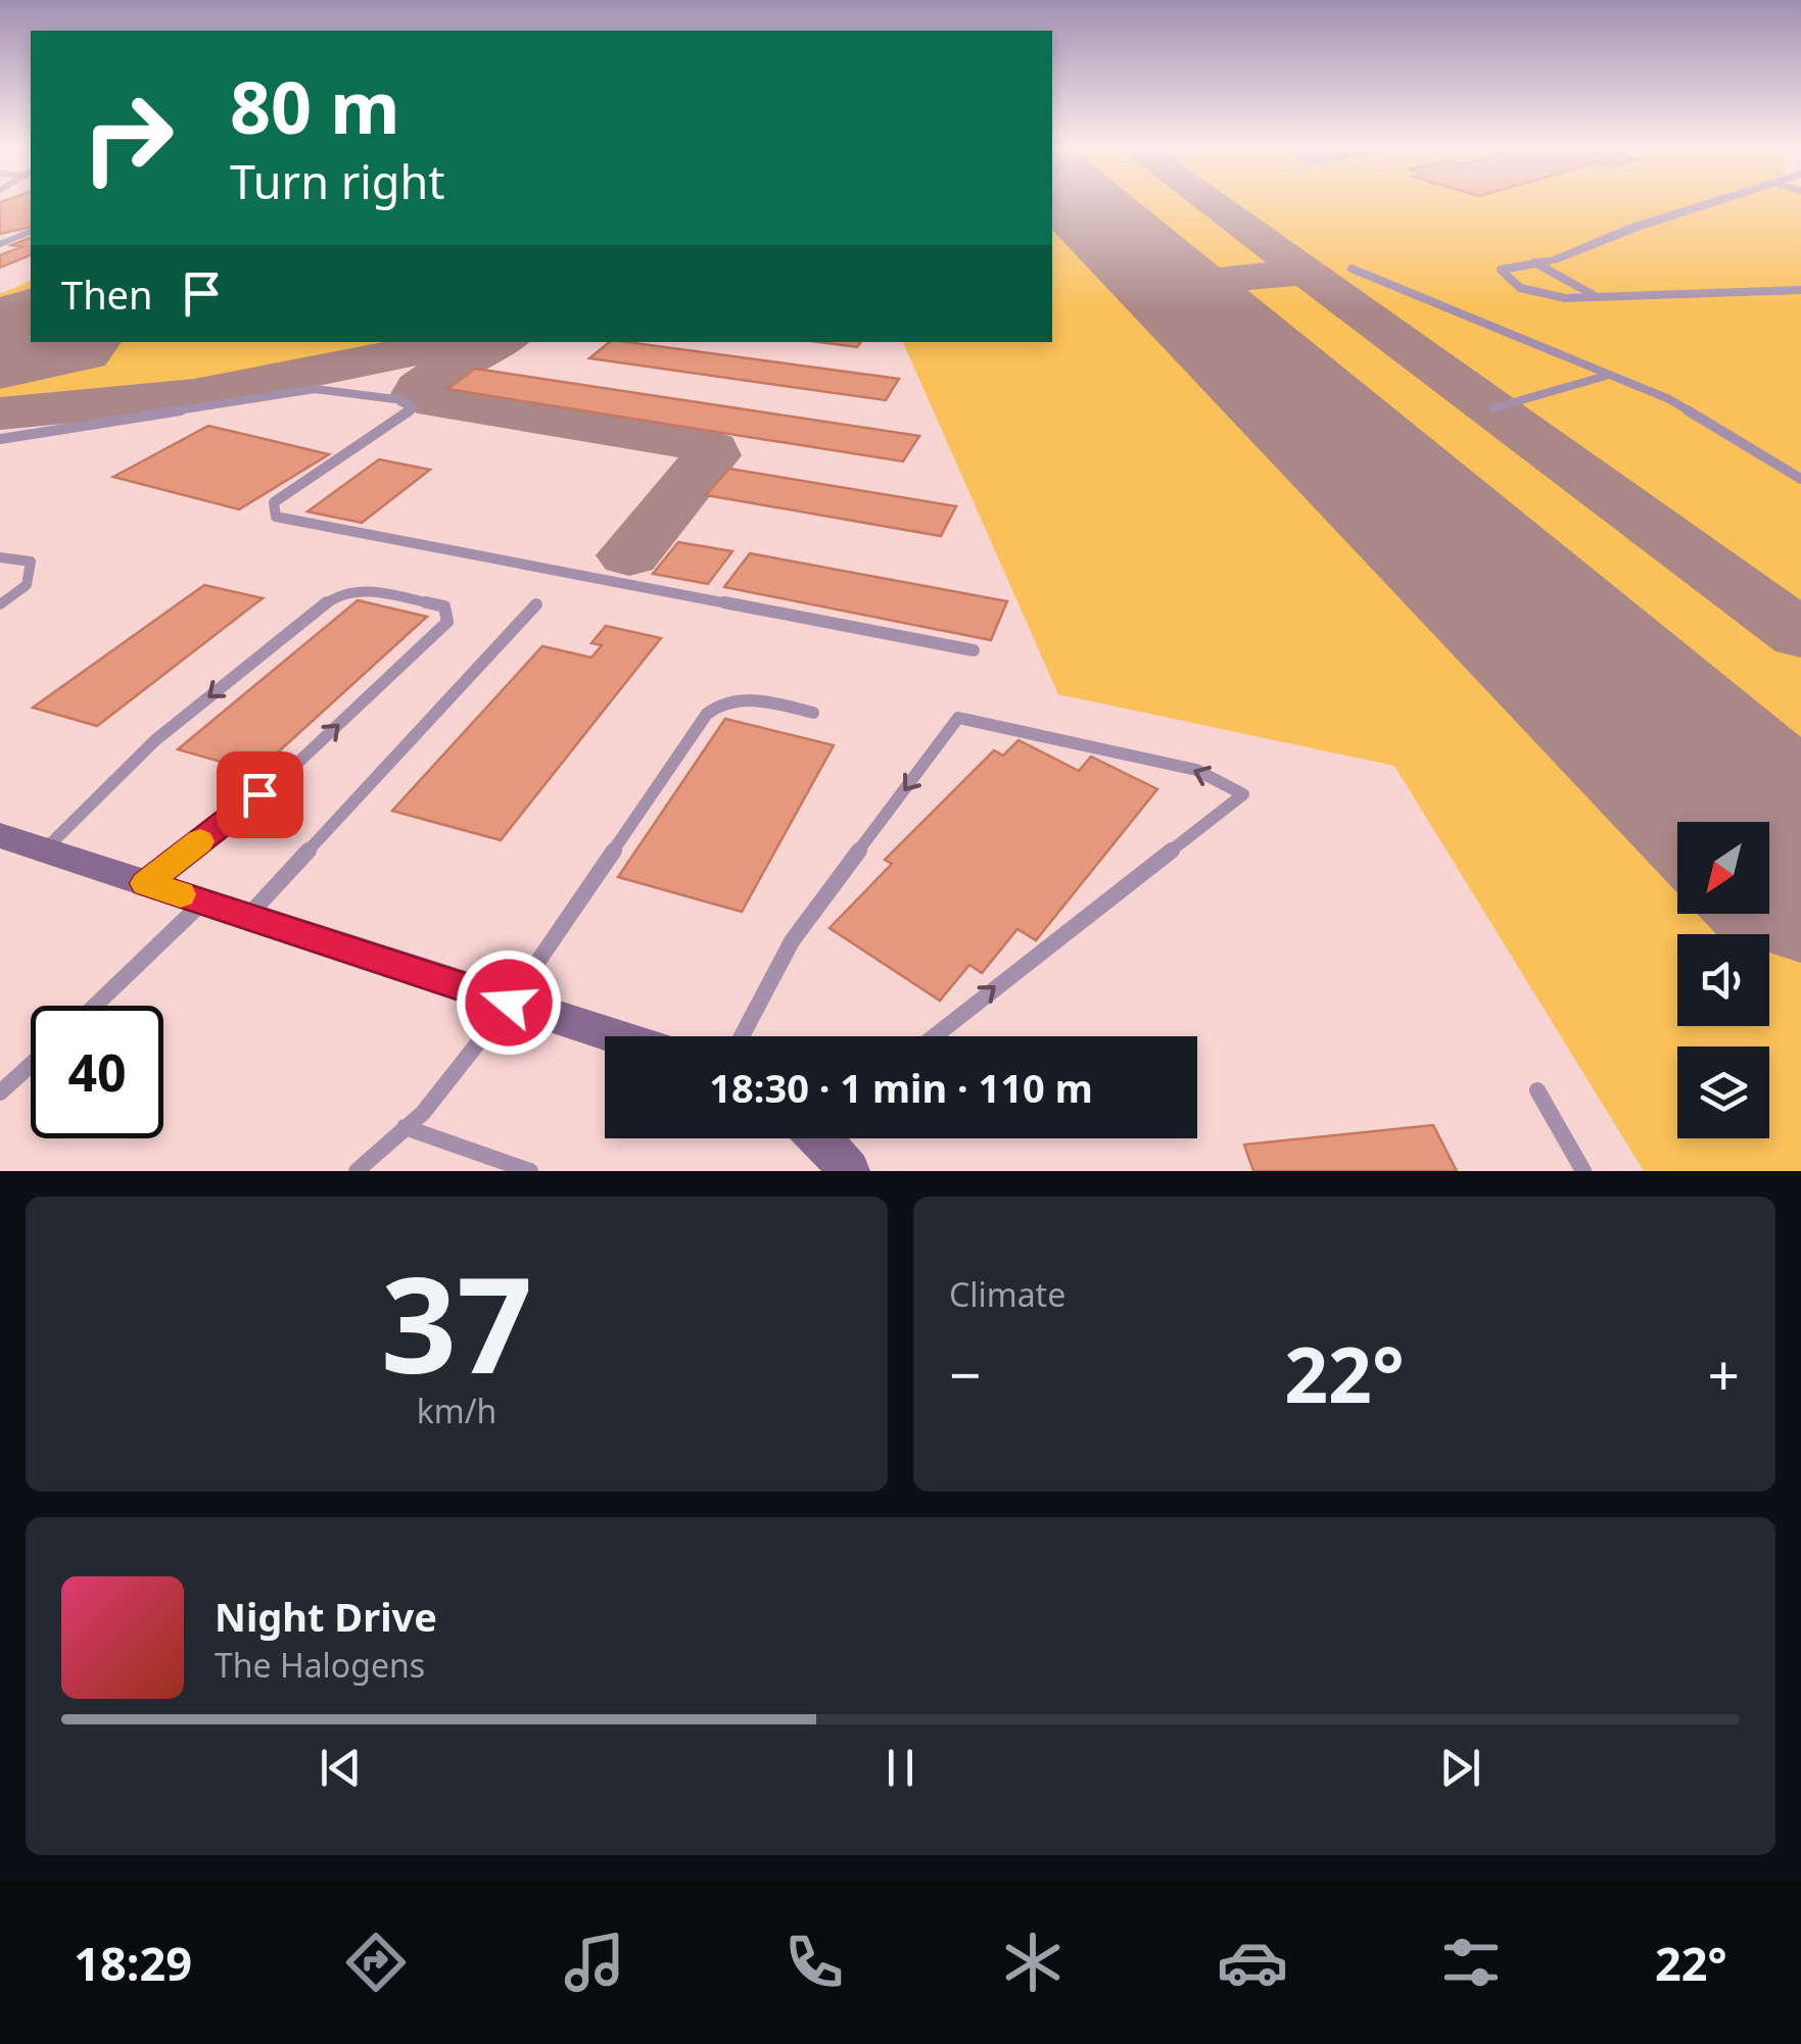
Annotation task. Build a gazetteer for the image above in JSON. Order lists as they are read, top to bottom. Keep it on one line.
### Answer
{"north":"bottom left","page":{"turn":["80 m","Turn right"],"then":"Then","limit":"40","trip":"18:30 · 1 min · 110 m","tile":[["37","km/h"],"Climate"],"heat":["−","22°","+"],"song":["Night Drive","The Halogens"],"tabs":["18:29","22°"]}}
